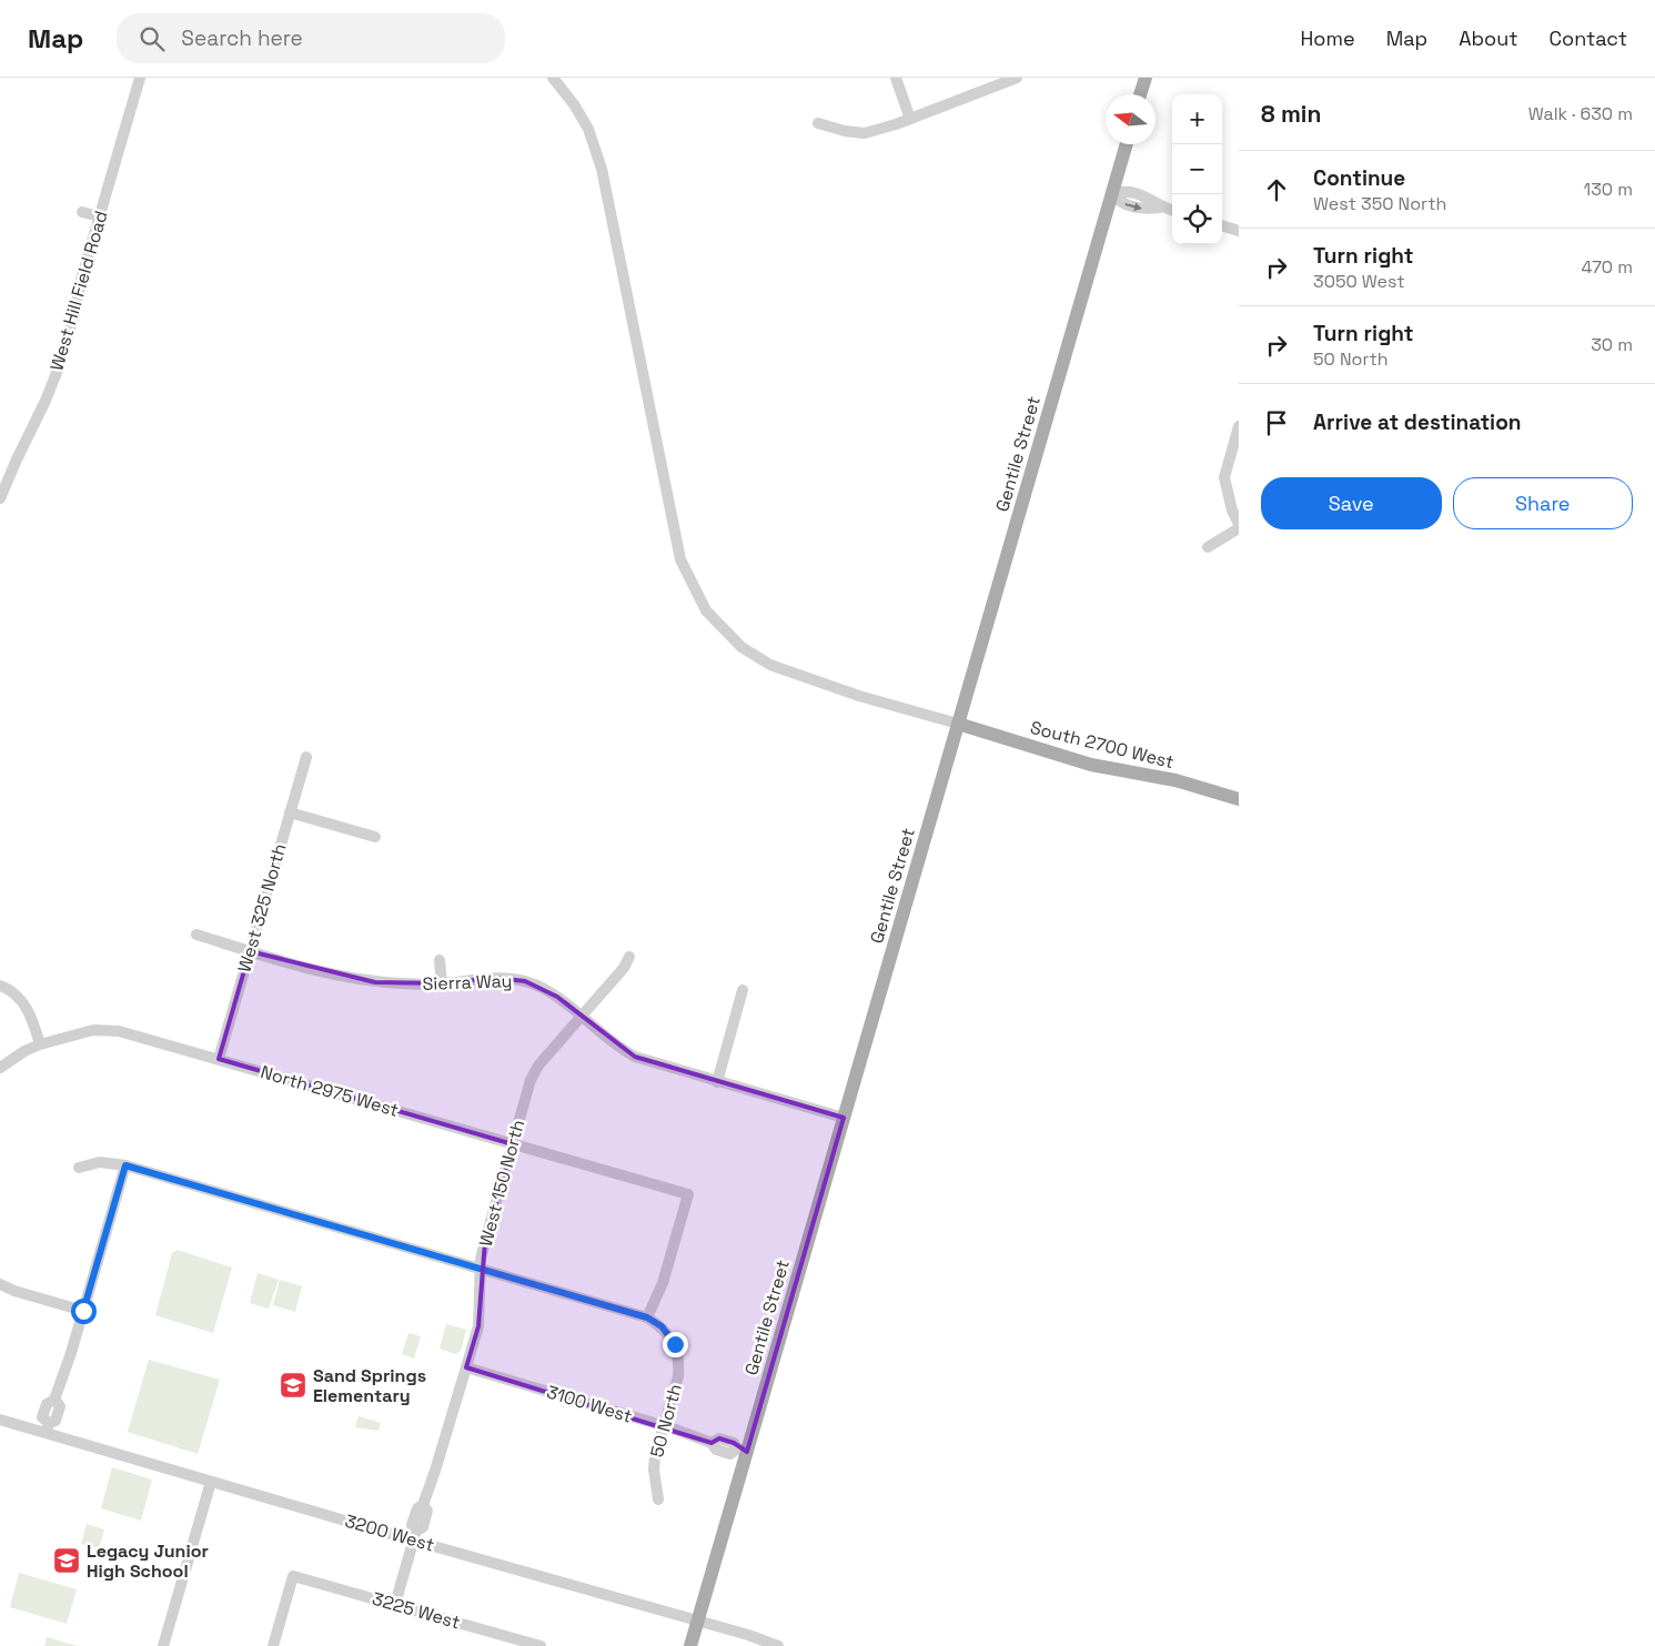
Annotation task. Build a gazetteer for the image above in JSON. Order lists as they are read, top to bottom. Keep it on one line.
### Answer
{"streets":{"main road":["Gentile Street","South 2700 West"],"street":["West Hill Field Road","West 325 North","Sierra Way","North 2975 West","West 150 North","3100 West","50 North","3200 West","3225 West"]},"crossings":[["Gentile Street","South 2700 West"],["Gentile Street","Sierra Way"],["Gentile Street","3100 West"],["Gentile Street","3200 West"],["West 325 North","Sierra Way"],["West 325 North","North 2975 West"],["Sierra Way","West 150 North"],["North 2975 West","West 150 North"],["North 2975 West","50 North"],["West 150 North","3100 West"],["West 150 North","3200 West"],["West 150 North","3225 West"],["3100 West","50 North"]],"places":{"school or university":["Sand Springs Elementary","Legacy Junior High School"]},"north":"left","page":{"header":"Map","search":"Search here","nav":["Home","Map","About","Contact"],"heading":["8 min","Walk · 630 m"],"map_buttons":["+","−"],"list":[["Continue","West 350 North","130 m"],["Turn right","3050 West","470 m"],["Turn right","50 North","30 m"],"Arrive at destination"],"buttons":["Save","Share"]}}
